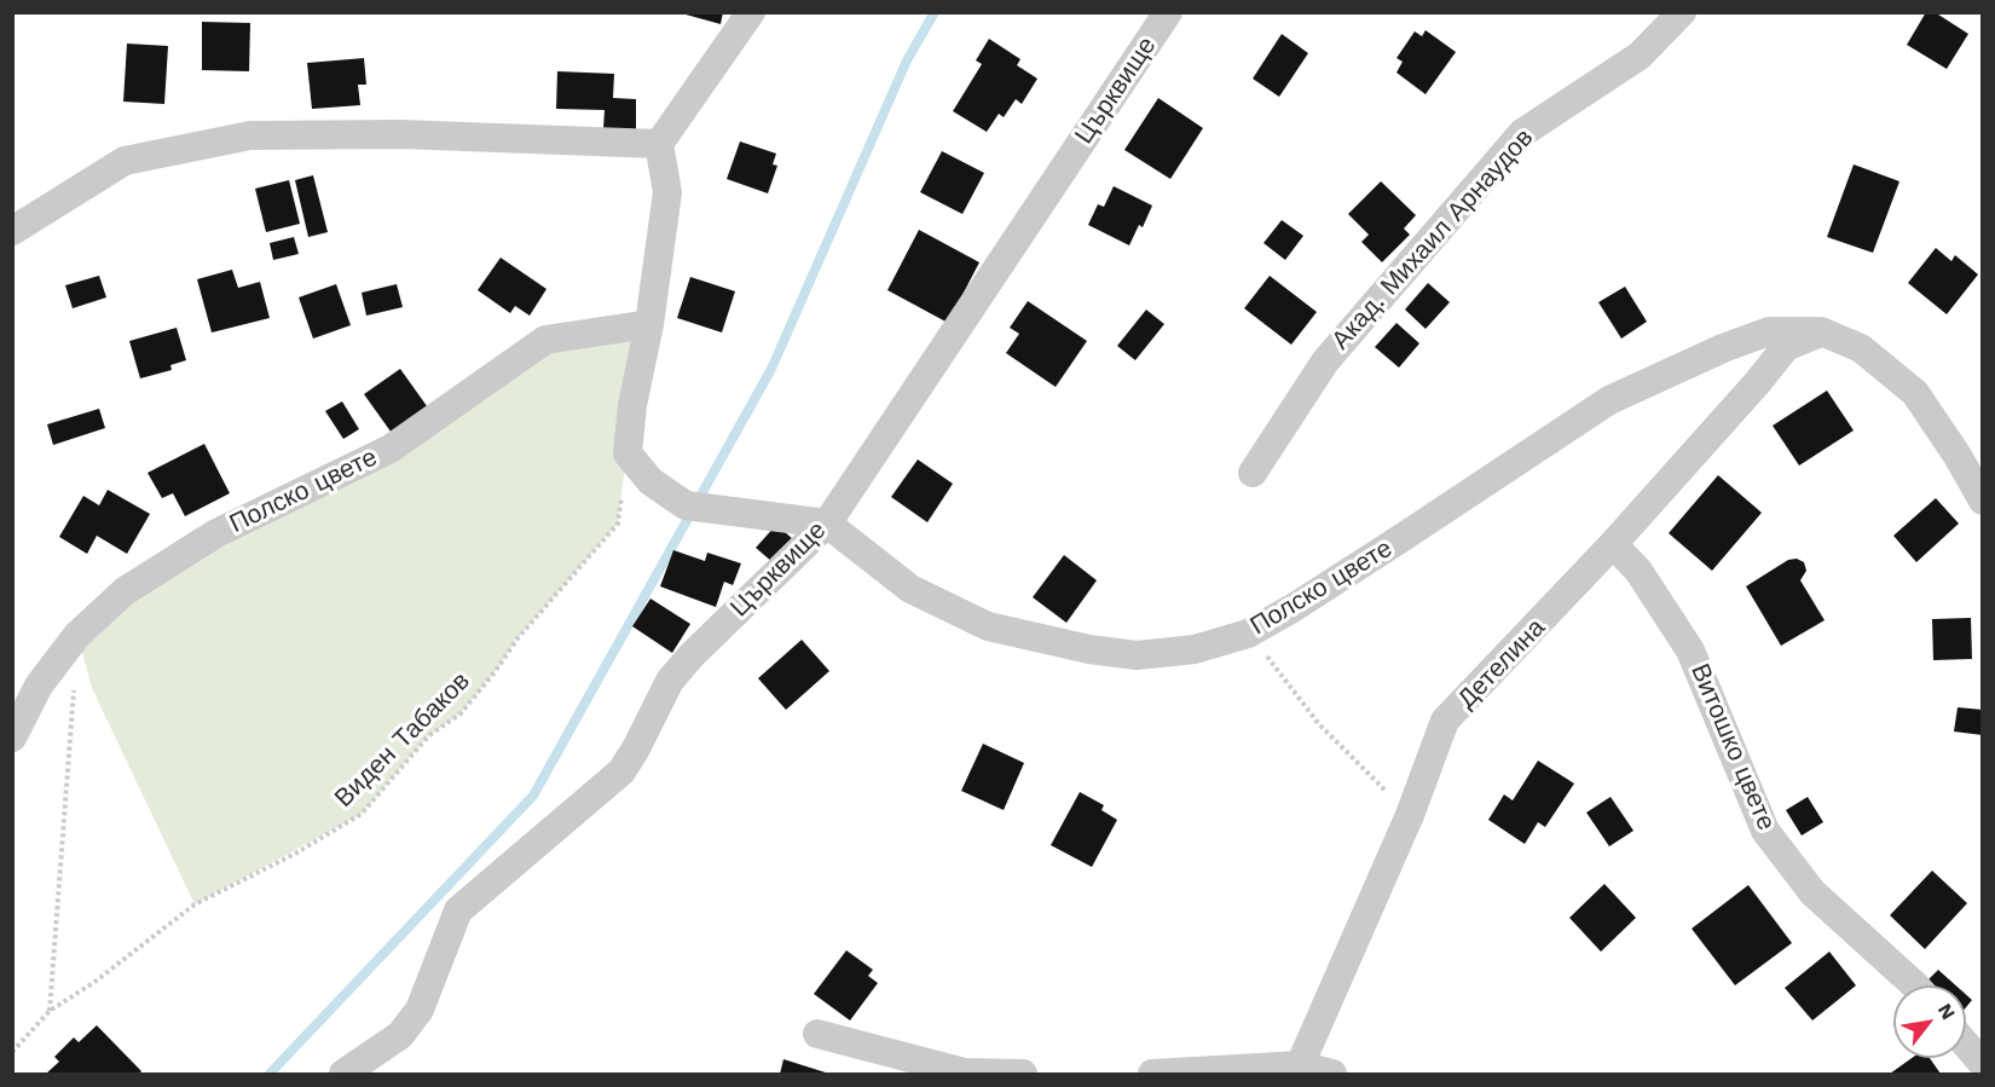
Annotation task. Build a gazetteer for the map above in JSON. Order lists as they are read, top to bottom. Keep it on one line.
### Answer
{"streets":{"street":["Църквище","Акад. Михаил Арнаудов","Полско цвете","Детелина","Витошко цвете"],"path":["Виден Табаков"]},"crossings":[["Църквище","Полско цвете"],["Полско цвете","Детелина"],["Детелина","Витошко цвете"]],"north":"top right"}
